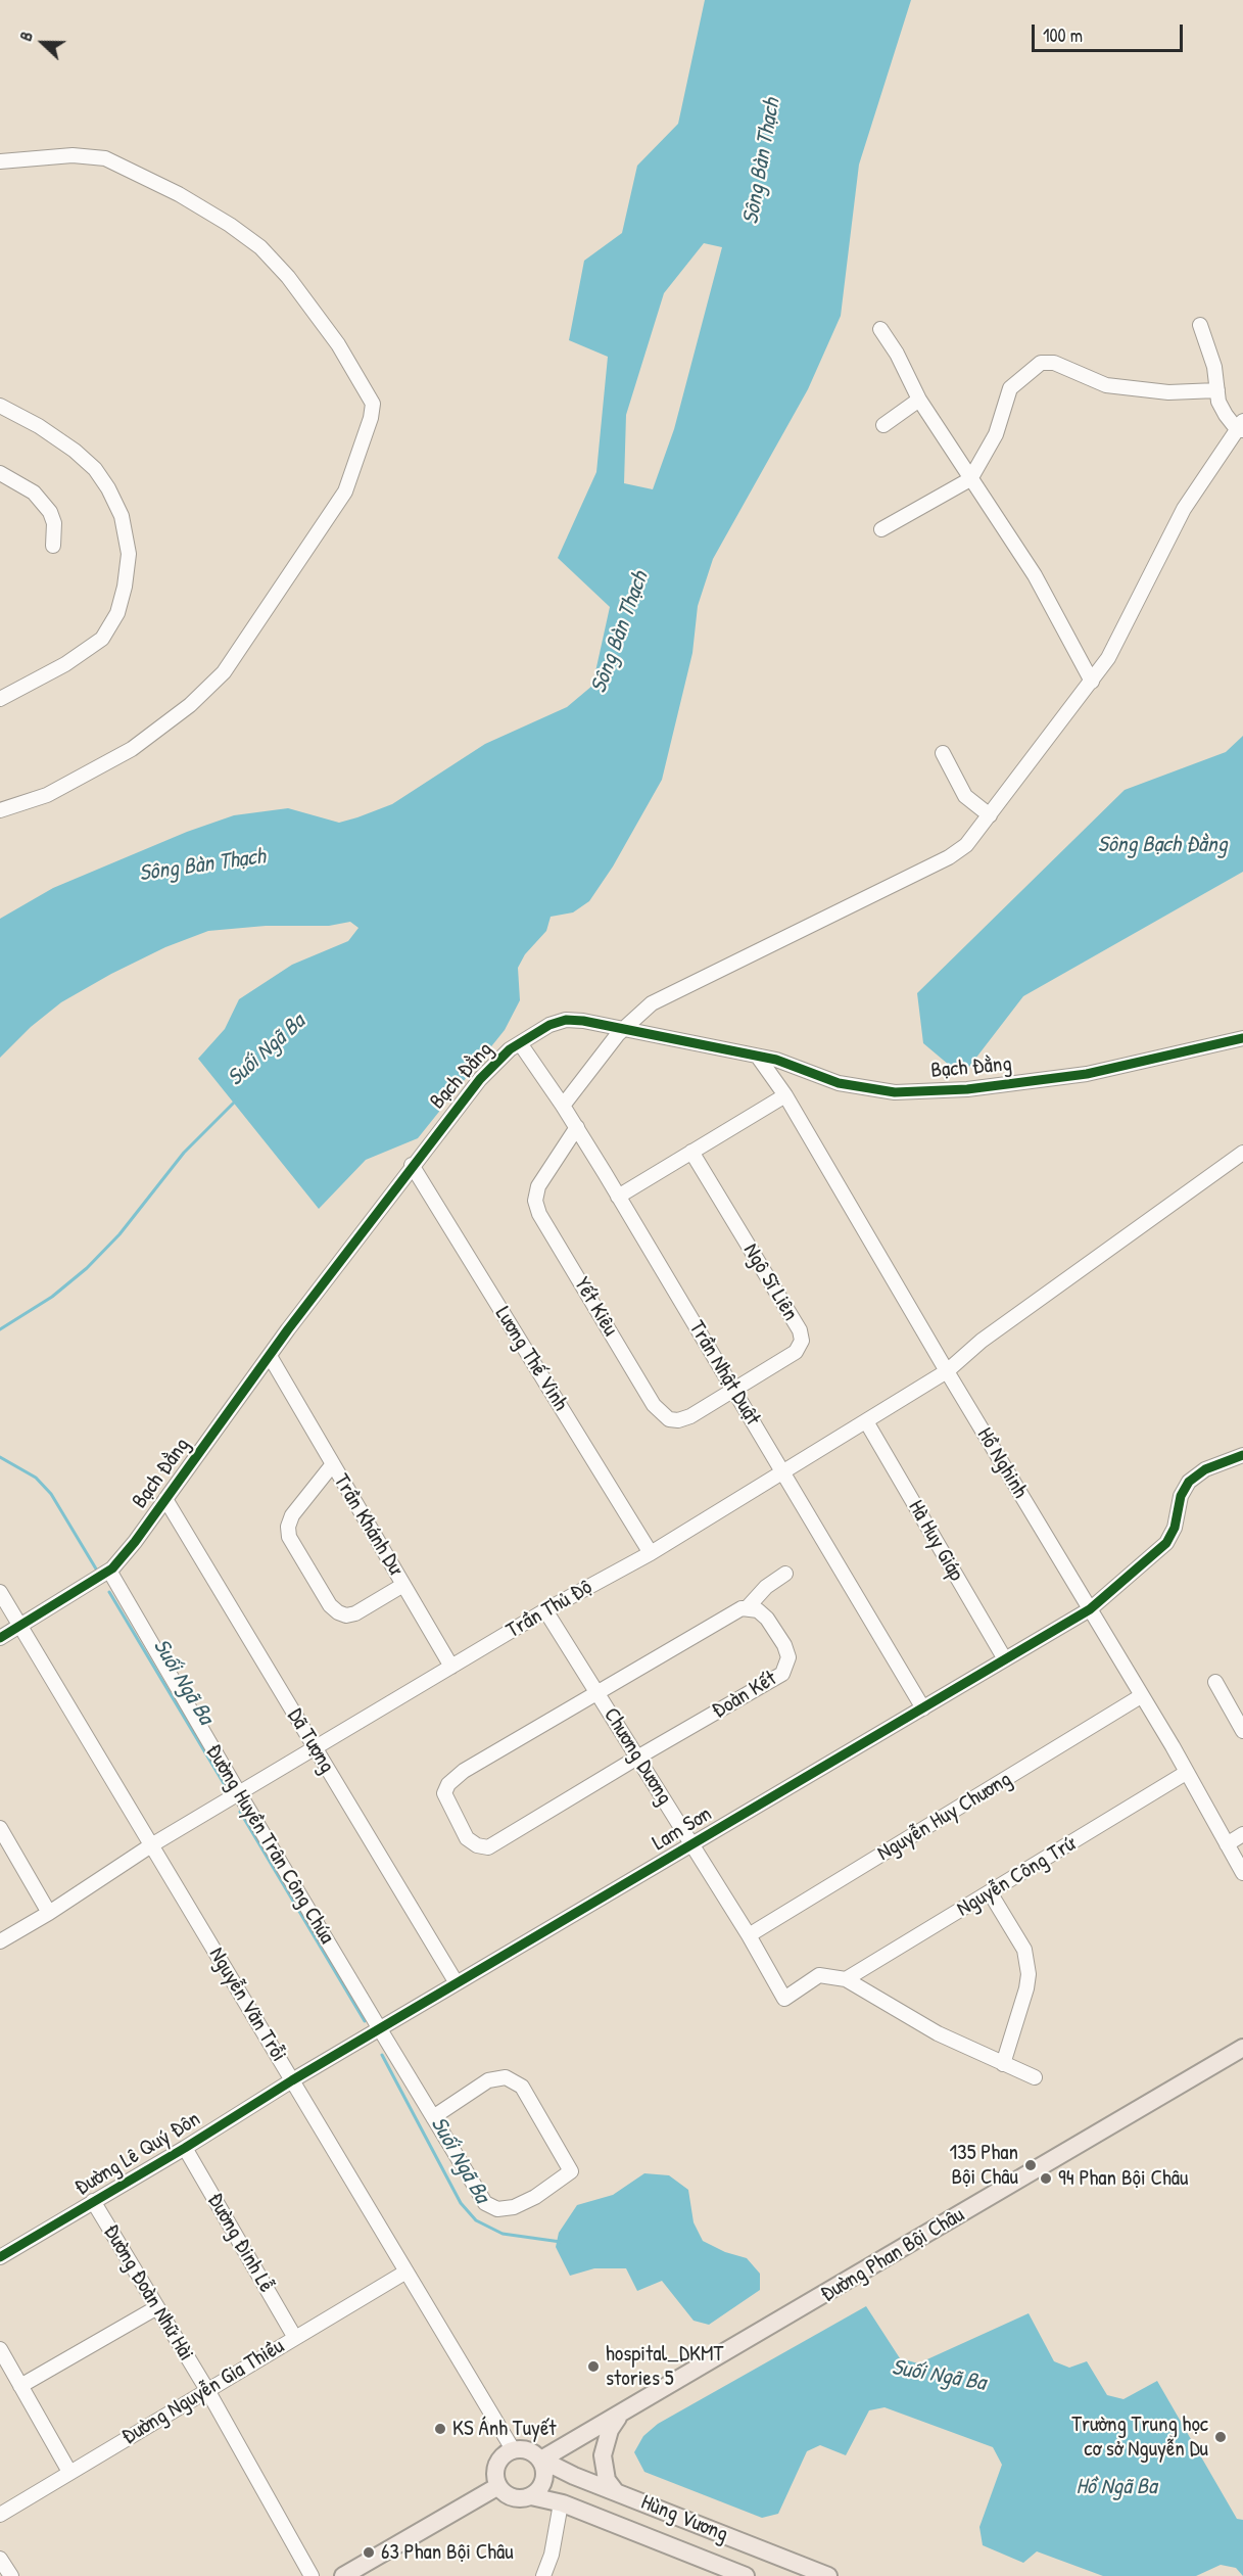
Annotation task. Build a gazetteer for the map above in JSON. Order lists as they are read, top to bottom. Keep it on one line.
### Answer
{"streets":{"main road":["Đường Phan Bội Châu","Hùng Vương"],"street":["Bạch Đằng","Ngô Sĩ Liên","Yết Kiêu","Lương Thế Vinh","Trần Nhật Duật","Hồ Nghinh","Trần Khánh Dư","Hà Huy Giáp","Trần Thủ Độ","Đoàn Kết","Dã Tượng","Chương Dương","Nguyễn Huy Chương","Lam Sơn","Đường Huyền Trân Công Chúa","Nguyễn Công Trứ","Nguyễn Văn Trỗi","Đường Lê Quý Đôn","Đường Đinh Lễ","Đường Đoàn Nhữ Hài","Đường Nguyễn Gia Thiều"]},"crossings":[["Bạch Đằng","Lương Thế Vinh"],["Bạch Đằng","Trần Nhật Duật"],["Bạch Đằng","Hồ Nghinh"],["Bạch Đằng","Trần Khánh Dư"],["Bạch Đằng","Dã Tượng"],["Bạch Đằng","Đường Huyền Trân Công Chúa"],["Bạch Đằng","Nguyễn Văn Trỗi"],["Ngô Sĩ Liên","Yết Kiêu"],["Ngô Sĩ Liên","Trần Nhật Duật"],["Yết Kiêu","Trần Nhật Duật"],["Lương Thế Vinh","Trần Thủ Độ"],["Trần Nhật Duật","Trần Thủ Độ"],["Trần Nhật Duật","Lam Sơn"],["Hồ Nghinh","Trần Thủ Độ"],["Hồ Nghinh","Nguyễn Huy Chương"],["Hồ Nghinh","Lam Sơn"],["Hồ Nghinh","Nguyễn Công Trứ"],["Trần Khánh Dư","Trần Thủ Độ"],["Hà Huy Giáp","Trần Thủ Độ"],["Hà Huy Giáp","Lam Sơn"],["Trần Thủ Độ","Dã Tượng"],["Trần Thủ Độ","Chương Dương"],["Trần Thủ Độ","Đường Huyền Trân Công Chúa"],["Trần Thủ Độ","Nguyễn Văn Trỗi"],["Đoàn Kết","Chương Dương"],["Dã Tượng","Lam Sơn"],["Chương Dương","Nguyễn Huy Chương"],["Chương Dương","Lam Sơn"],["Chương Dương","Nguyễn Công Trứ"],["Lam Sơn","Đường Huyền Trân Công Chúa"],["Lam Sơn","Nguyễn Văn Trỗi"],["Lam Sơn","Đường Lê Quý Đôn"],["Nguyễn Văn Trỗi","Đường Lê Quý Đôn"],["Nguyễn Văn Trỗi","Đường Phan Bội Châu"],["Nguyễn Văn Trỗi","Đường Nguyễn Gia Thiều"],["Nguyễn Văn Trỗi","Hùng Vương"],["Đường Lê Quý Đôn","Đường Đinh Lễ"],["Đường Lê Quý Đôn","Đường Đoàn Nhữ Hài"],["Đường Đinh Lễ","Đường Nguyễn Gia Thiều"],["Đường Phan Bội Châu","Hùng Vương"],["Đường Đoàn Nhữ Hài","Đường Nguyễn Gia Thiều"]],"water":["Sông Bàn Thạch","Sông Bạch Đằng","Suối Ngã Ba","Hồ Ngã Ba"],"places":["135 Phan Bội Châu","94 Phan Bội Châu","hospital_DKMT stories 5","KS Ánh Tuyết","Trường Trung học cơ sở Nguyễn Du","63 Phan Bội Châu"],"scale_bar":"100 m","north":"left"}
